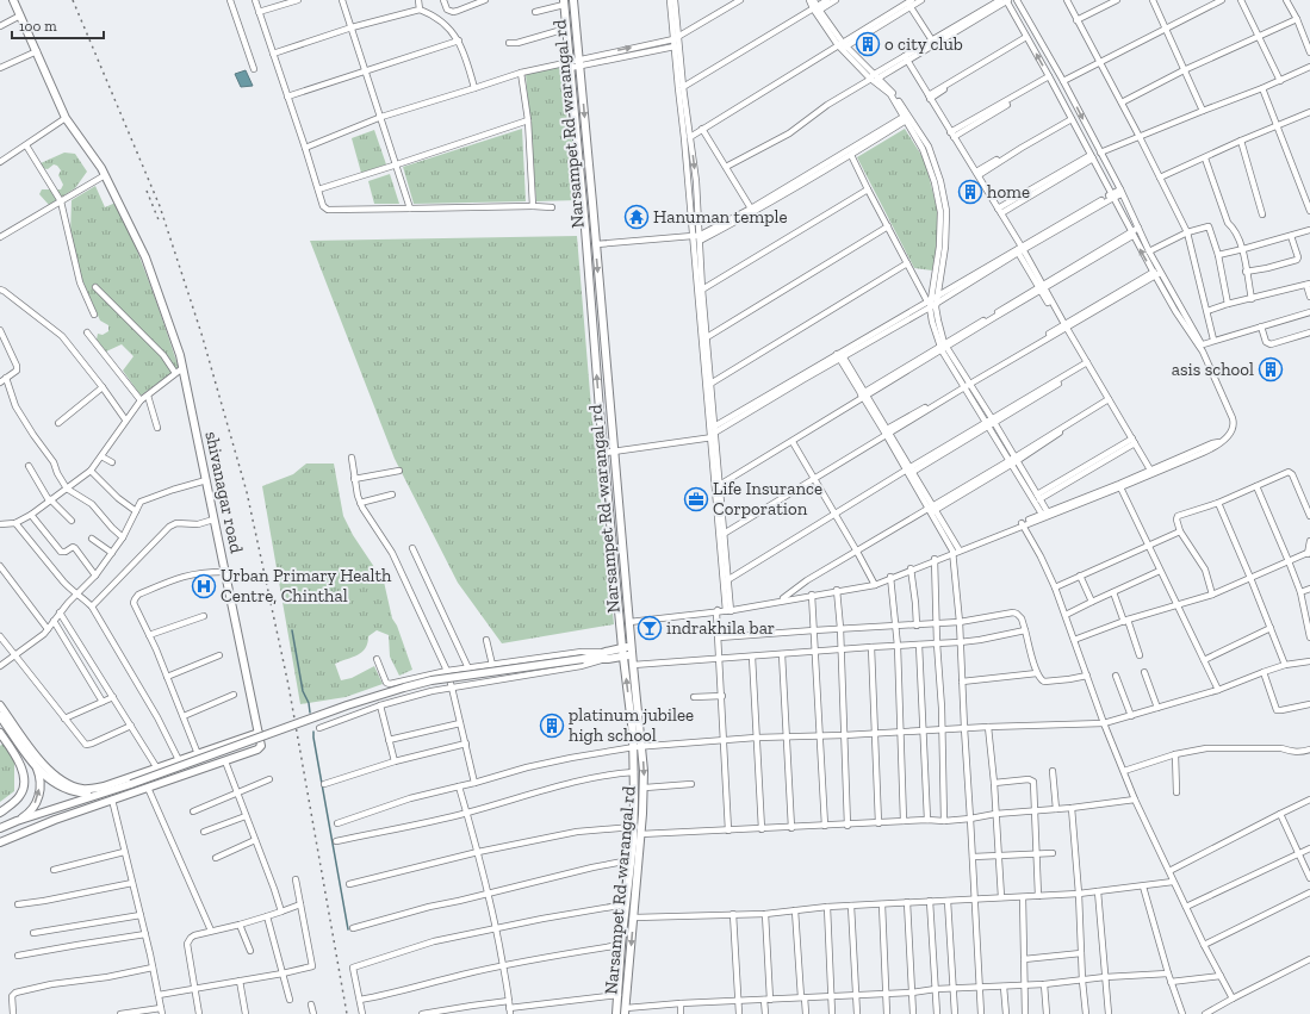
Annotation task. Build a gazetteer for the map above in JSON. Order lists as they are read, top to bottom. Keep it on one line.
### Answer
{"streets":{"street":["Narsampet Rd-warangal rd","shivanagar road"]},"places":{"building":["o city club","home","asis school","platinum jubilee high school"],"temple":["Hanuman temple"],"office":["Life Insurance Corporation"],"hospital":["Urban Primary Health Centre, Chinthal"],"bar":["indrakhila bar"]},"scale_bar":"100 m"}
